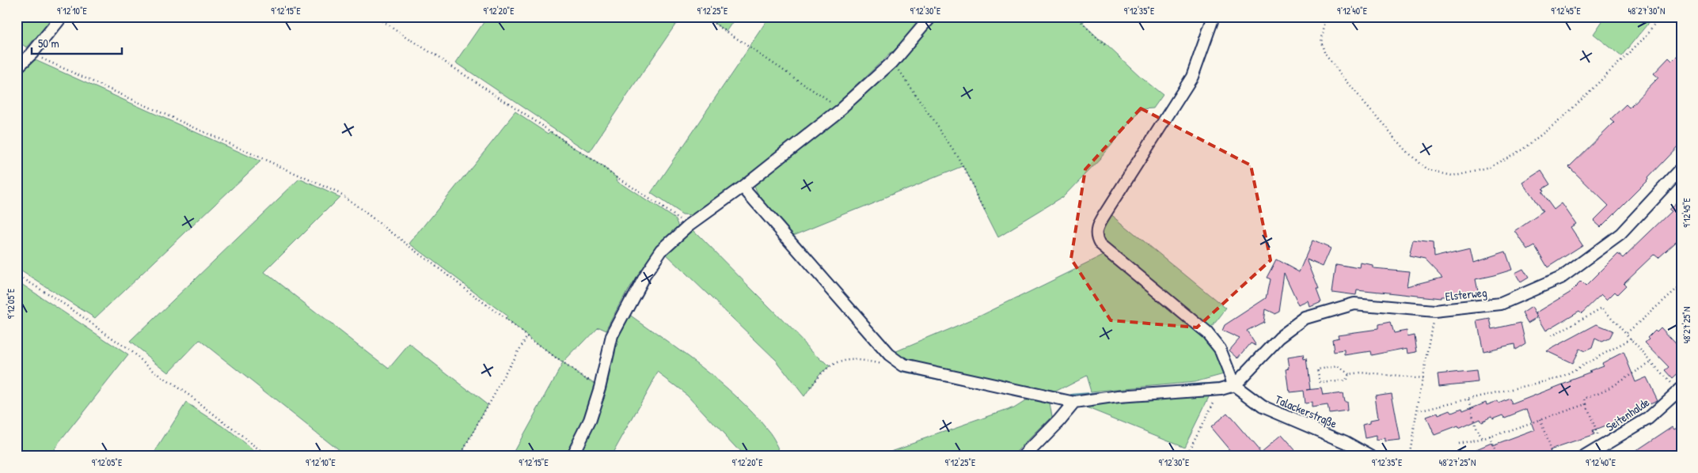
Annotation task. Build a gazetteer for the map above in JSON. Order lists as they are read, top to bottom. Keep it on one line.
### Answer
{"streets":{"street":["Elsterweg","Talackerstraße","Seitenhalde"]},"crossings":[["Elsterweg","Talackerstraße"]],"scale_bar":"50 m","coordinates":["9°12'10\"E","9°12'15\"E","9°12'20\"E","9°12'25\"E","9°12'30\"E","9°12'35\"E","9°12'40\"E","9°12'45\"E","48°27'30\"N","9°12'05\"E","48°27'25\"N"]}
